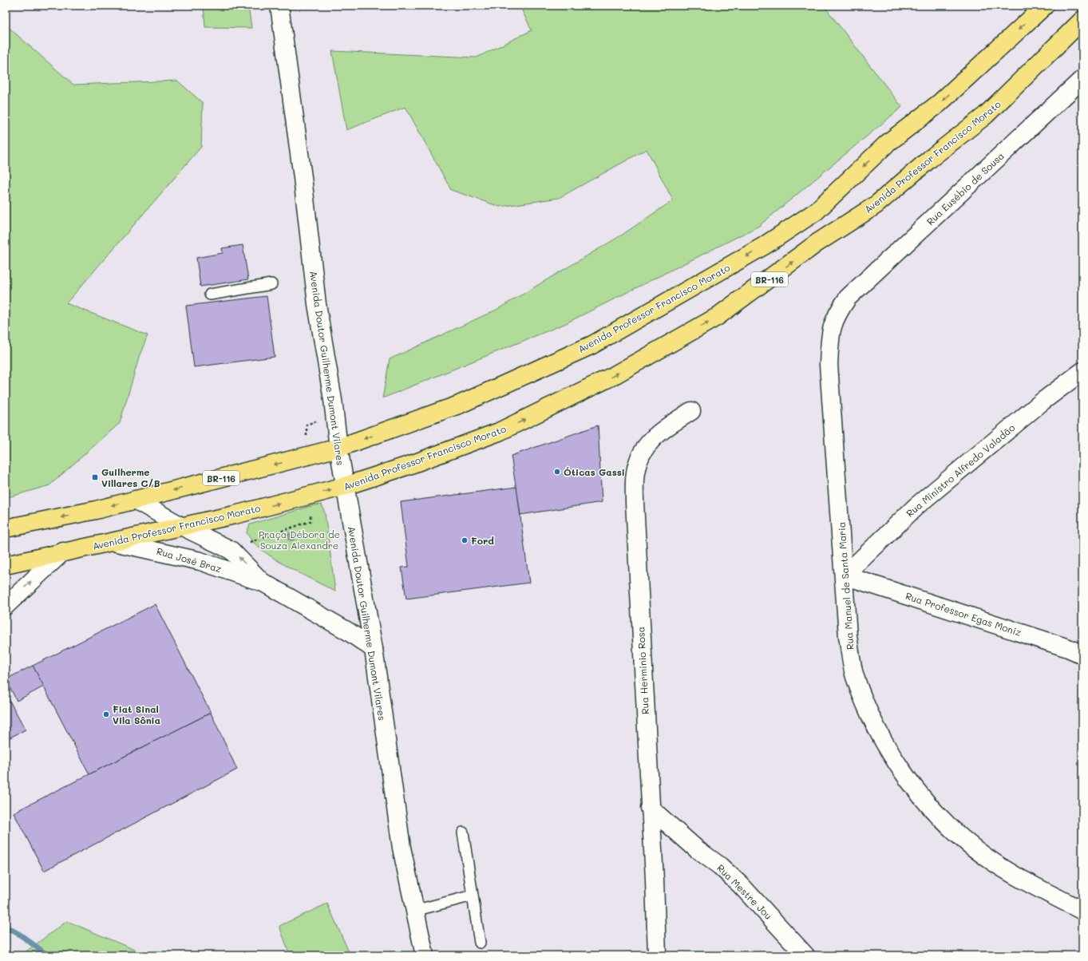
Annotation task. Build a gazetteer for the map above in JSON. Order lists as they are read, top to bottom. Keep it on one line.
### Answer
{"streets":{"highway":["Avenida Professor Francisco Morato","BR-116"],"street":["Rua Eusébio de Sousa","Avenida Doutor Guilherme Dumont Vilares","Rua Ministro Alfredo Valadão","Rua José Braz","Rua Manuel de Santa Maria","Rua Professor Egas Moniz","Rua Hermínio Rosa","Rua Mestre Jou"]},"crossings":[["Avenida Professor Francisco Morato","Avenida Doutor Guilherme Dumont Vilares"],["Avenida Professor Francisco Morato","Rua José Braz"],["Rua Eusébio de Sousa","Rua Manuel de Santa Maria"],["Avenida Doutor Guilherme Dumont Vilares","Rua José Braz"],["Rua Ministro Alfredo Valadão","Rua Manuel de Santa Maria"],["Rua Ministro Alfredo Valadão","Rua Professor Egas Moniz"],["Rua Manuel de Santa Maria","Rua Professor Egas Moniz"],["Rua Hermínio Rosa","Rua Mestre Jou"]],"parks":["Praça Débora de Souza Alexandre"],"places":{"other":["Óticas Gassi","Ford","Fiat Sinal Vila Sônia"],"transit":["Guilherme Villares C/B"]}}
